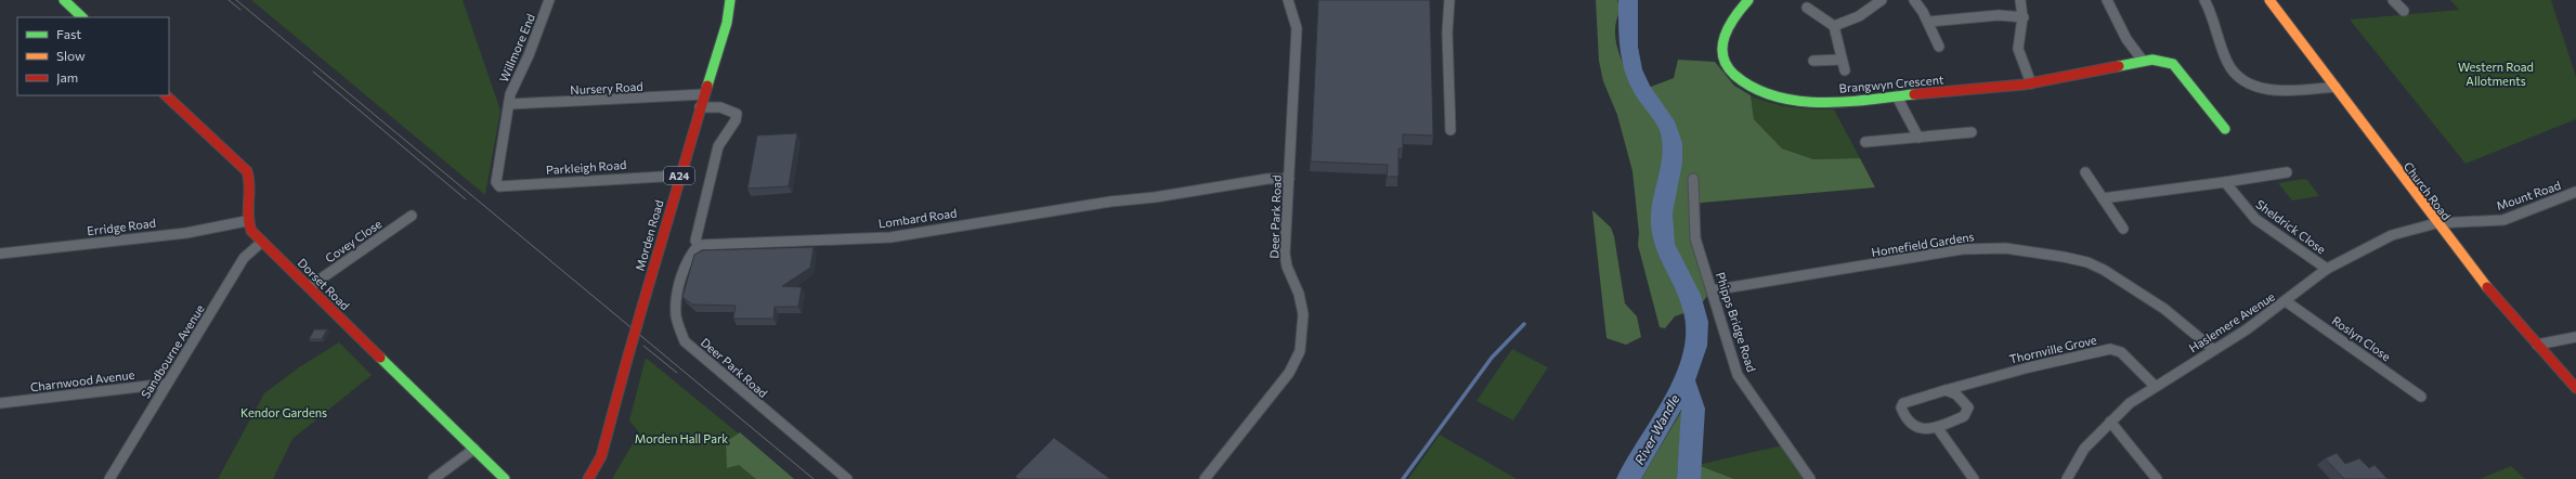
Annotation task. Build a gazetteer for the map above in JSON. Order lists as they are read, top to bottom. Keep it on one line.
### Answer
{"streets":{"main road":["Brangwyn Crescent","A24","Church Road","Morden Road","Dorset Road"],"street":["Willmore End","Nursery Road","Parkleigh Road","Mount Road","Deer Park Road","Lombard Road","Erridge Road","Sheldrick Close","Covey Close","Homefield Gardens","Phipps Bridge Road","Haslemere Avenue","Roslyn Close","Thornville Grove","Sandbourne Avenue","Charnwood Avenue"]},"crossings":[["Willmore End","Nursery Road"],["Willmore End","Parkleigh Road"],["Nursery Road","Morden Road"],["Parkleigh Road","Morden Road"],["Church Road","Mount Road"],["Church Road","Haslemere Avenue"],["Mount Road","Haslemere Avenue"],["Deer Park Road","Lombard Road"],["Erridge Road","Dorset Road"],["Sheldrick Close","Haslemere Avenue"],["Covey Close","Dorset Road"],["Homefield Gardens","Phipps Bridge Road"],["Homefield Gardens","Haslemere Avenue"],["Dorset Road","Sandbourne Avenue"],["Haslemere Avenue","Roslyn Close"],["Haslemere Avenue","Thornville Grove"],["Sandbourne Avenue","Charnwood Avenue"]],"water":["River Wandle"],"parks":["Western Road Allotments","Kendor Gardens","Morden Hall Park"],"legend":["Fast","Slow","Jam"]}
